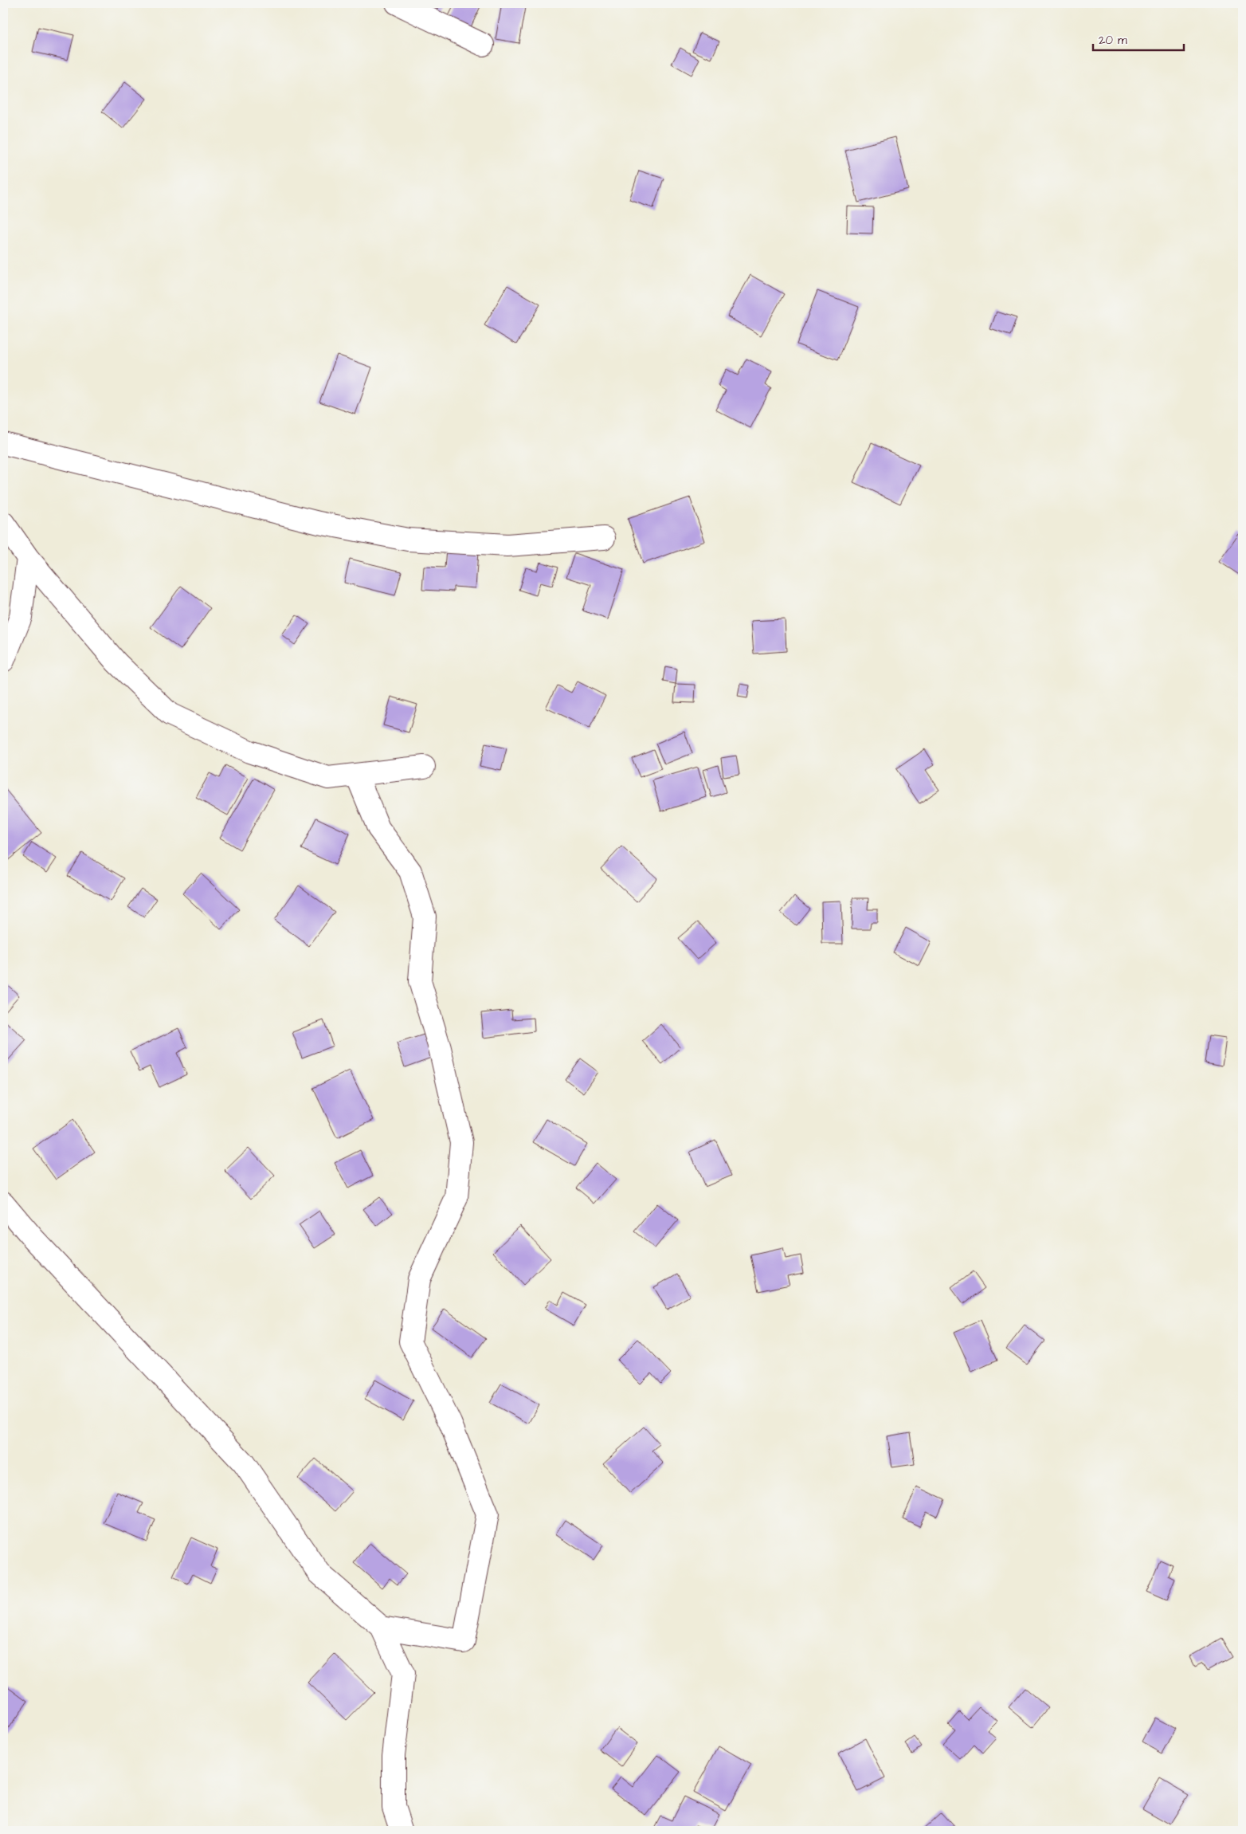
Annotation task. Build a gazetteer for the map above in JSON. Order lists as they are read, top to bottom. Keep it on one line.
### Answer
{"scale_bar":"20 m"}
